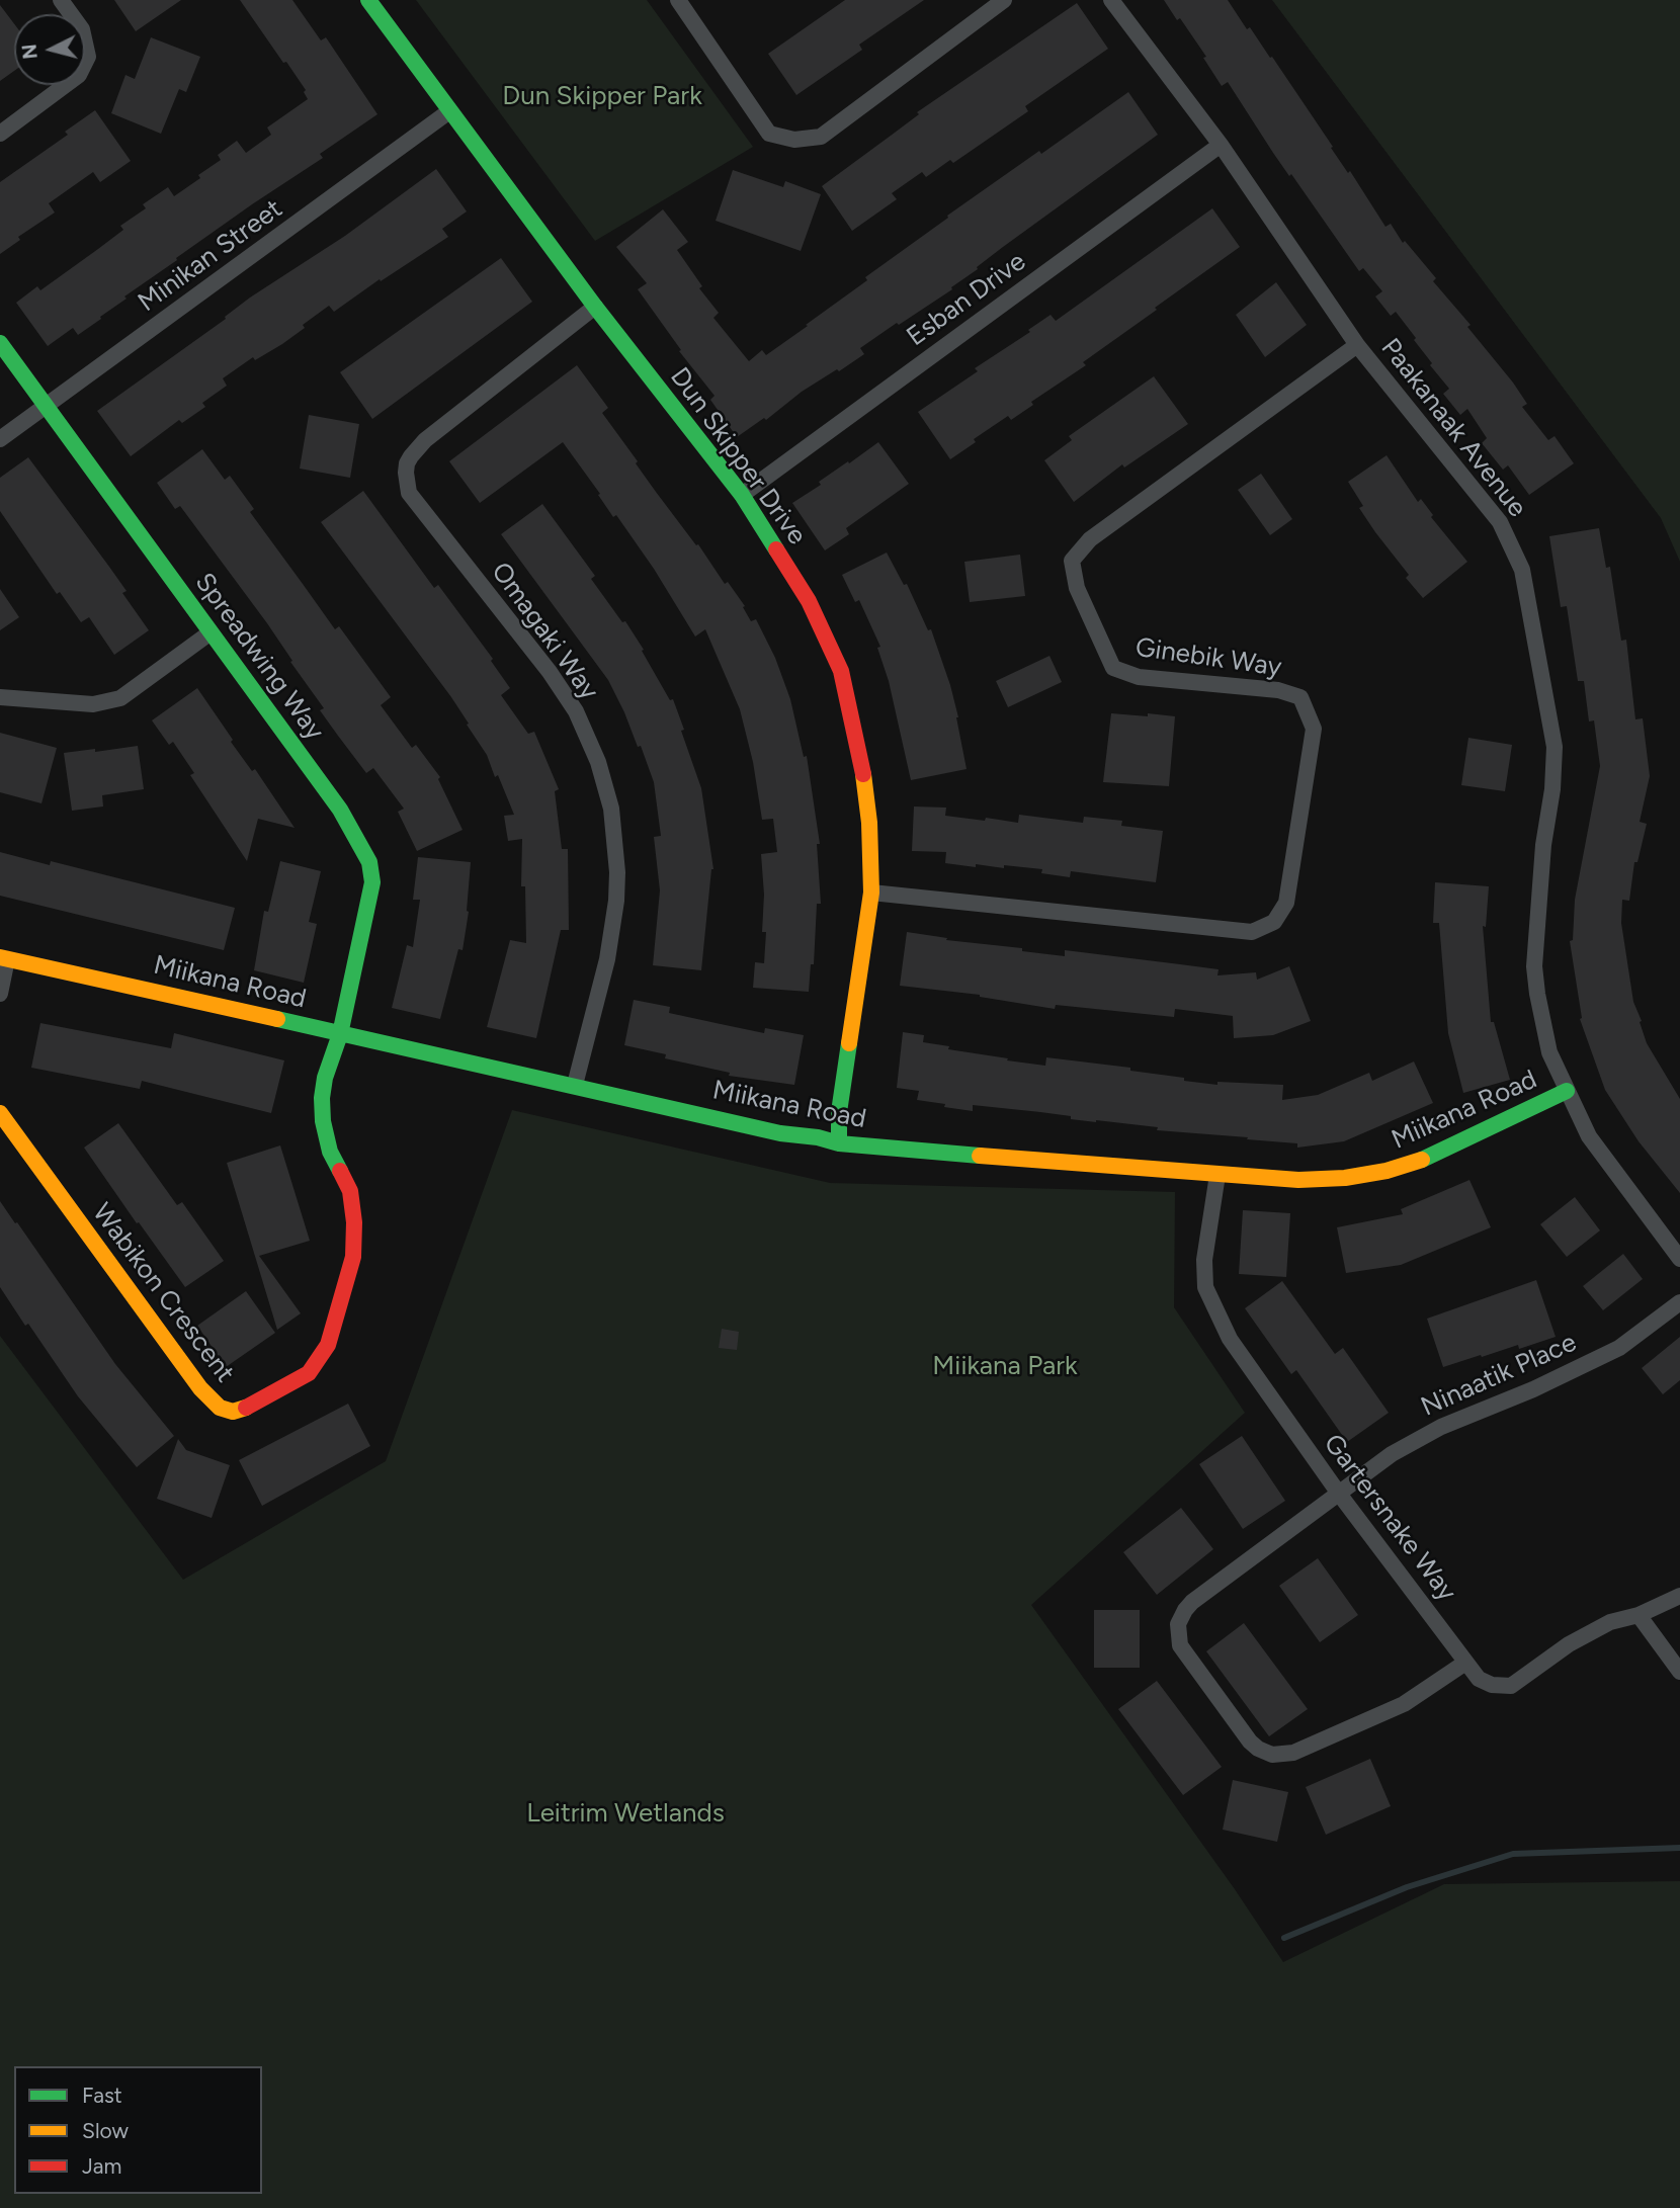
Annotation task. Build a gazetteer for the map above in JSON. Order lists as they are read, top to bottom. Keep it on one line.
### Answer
{"streets":{"street":["Minikan Street","Esban Drive","Paakanaak Avenue","Dun Skipper Drive","Omagaki Way","Spreadwing Way","Ginebik Way","Miikana Road","Wabikon Crescent","Ninaatik Place","Gartersnake Way"]},"crossings":[["Minikan Street","Dun Skipper Drive"],["Minikan Street","Spreadwing Way"],["Esban Drive","Paakanaak Avenue"],["Esban Drive","Dun Skipper Drive"],["Paakanaak Avenue","Ginebik Way"],["Paakanaak Avenue","Miikana Road"],["Dun Skipper Drive","Omagaki Way"],["Dun Skipper Drive","Ginebik Way"],["Dun Skipper Drive","Miikana Road"],["Omagaki Way","Miikana Road"],["Spreadwing Way","Miikana Road"],["Spreadwing Way","Wabikon Crescent"],["Miikana Road","Wabikon Crescent"],["Miikana Road","Gartersnake Way"],["Ninaatik Place","Gartersnake Way"]],"parks":["Dun Skipper Park","Miikana Park","Leitrim Wetlands"],"legend":["Fast","Slow","Jam"],"north":"left"}
